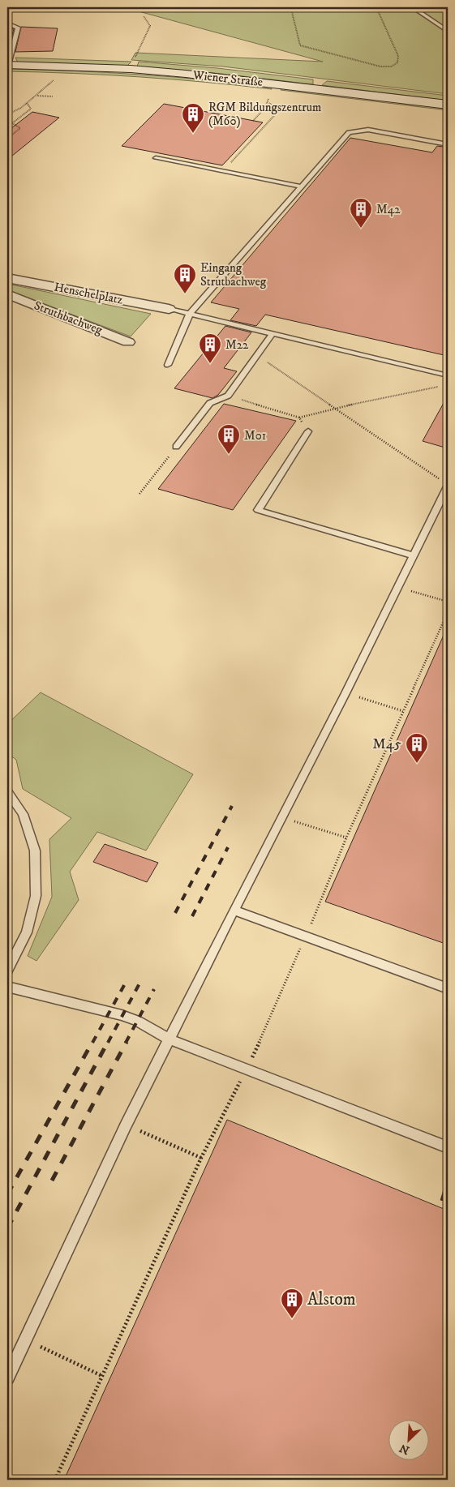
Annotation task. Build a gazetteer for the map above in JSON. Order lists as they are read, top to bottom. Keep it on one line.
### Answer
{"streets":{"main road":["Wiener Straße"],"street":["Henschelplatz","Struthbachweg"]},"places":{"building":["RGM Bildungszentrum (M60)","M42","Eingang Strutbachweg","M22","M01","M45","Alstom"]},"north":"bottom left"}
